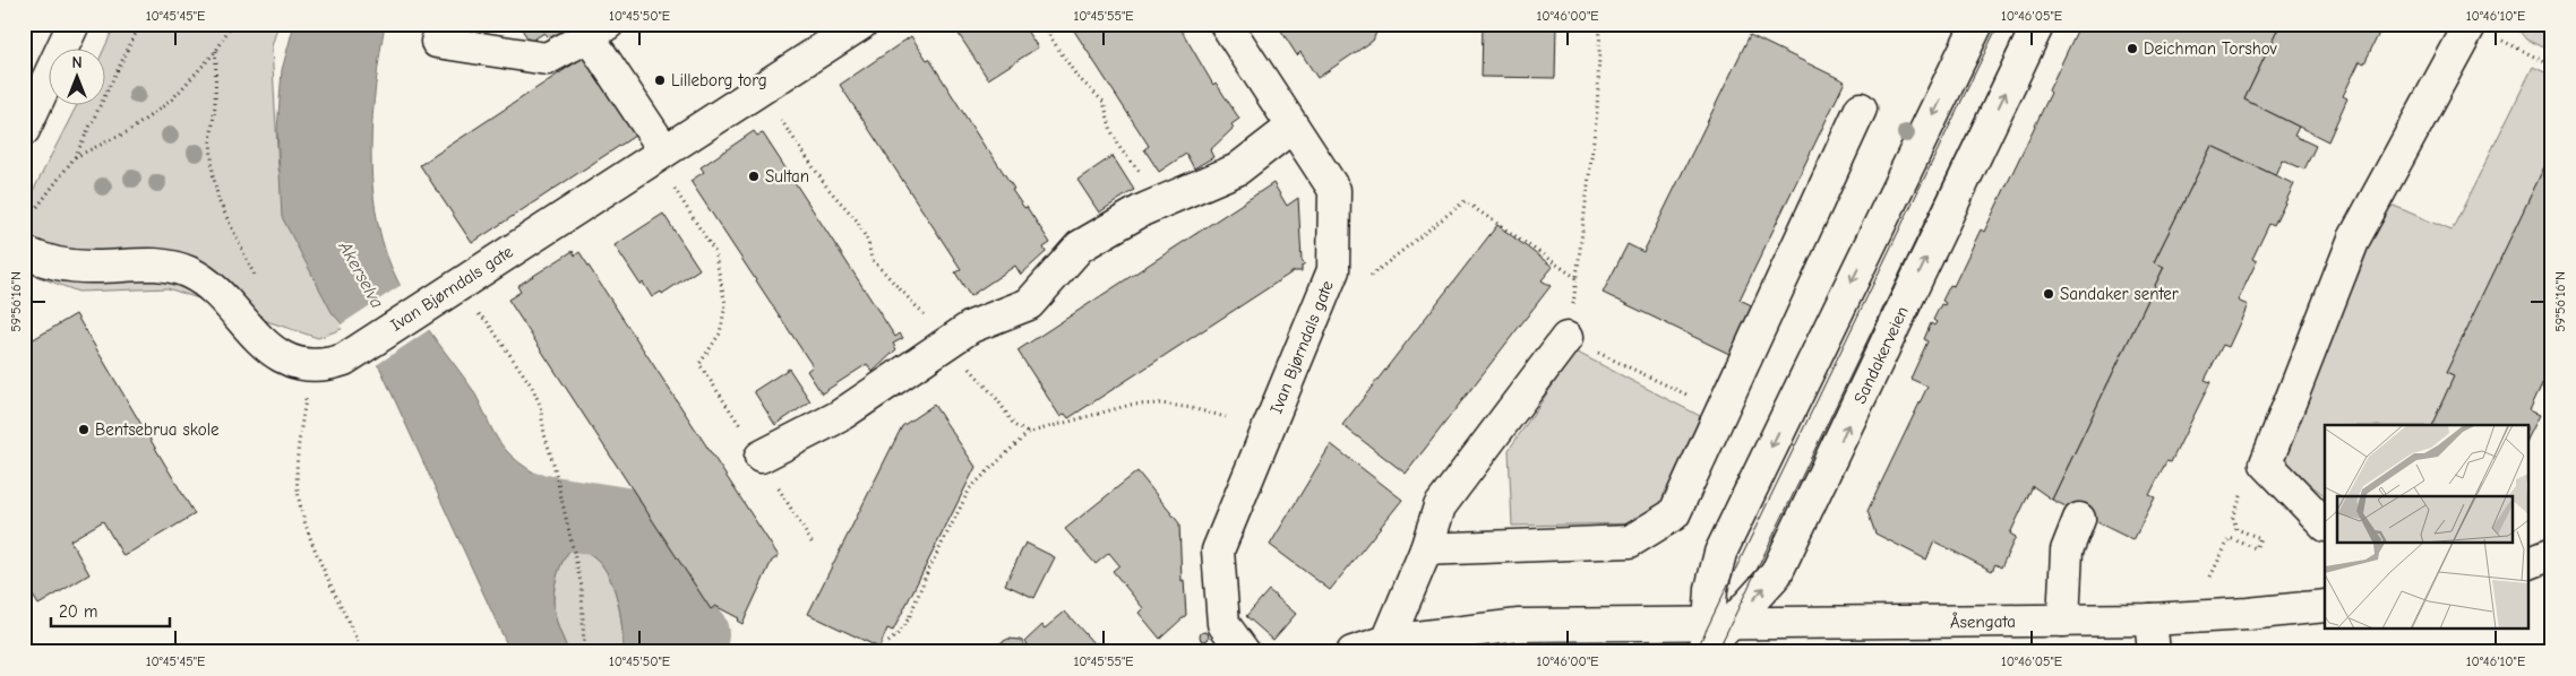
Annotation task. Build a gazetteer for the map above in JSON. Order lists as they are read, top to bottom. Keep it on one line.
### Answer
{"streets":{"street":["Ivan Bjørndals gate","Sandakerveien","Åsengata"]},"crossings":[["Sandakerveien","Åsengata"]],"water":["Akerselva"],"places":["Deichman Torshov","Lilleborg torg","Sultan","Sandaker senter","Bentsebrua skole"],"scale_bar":"20 m","north":"top","coordinates":["10°45'45\"E","10°45'50\"E","10°45'55\"E","10°46'00\"E","10°46'05\"E","10°46'10\"E","59°56'16\"N"]}
